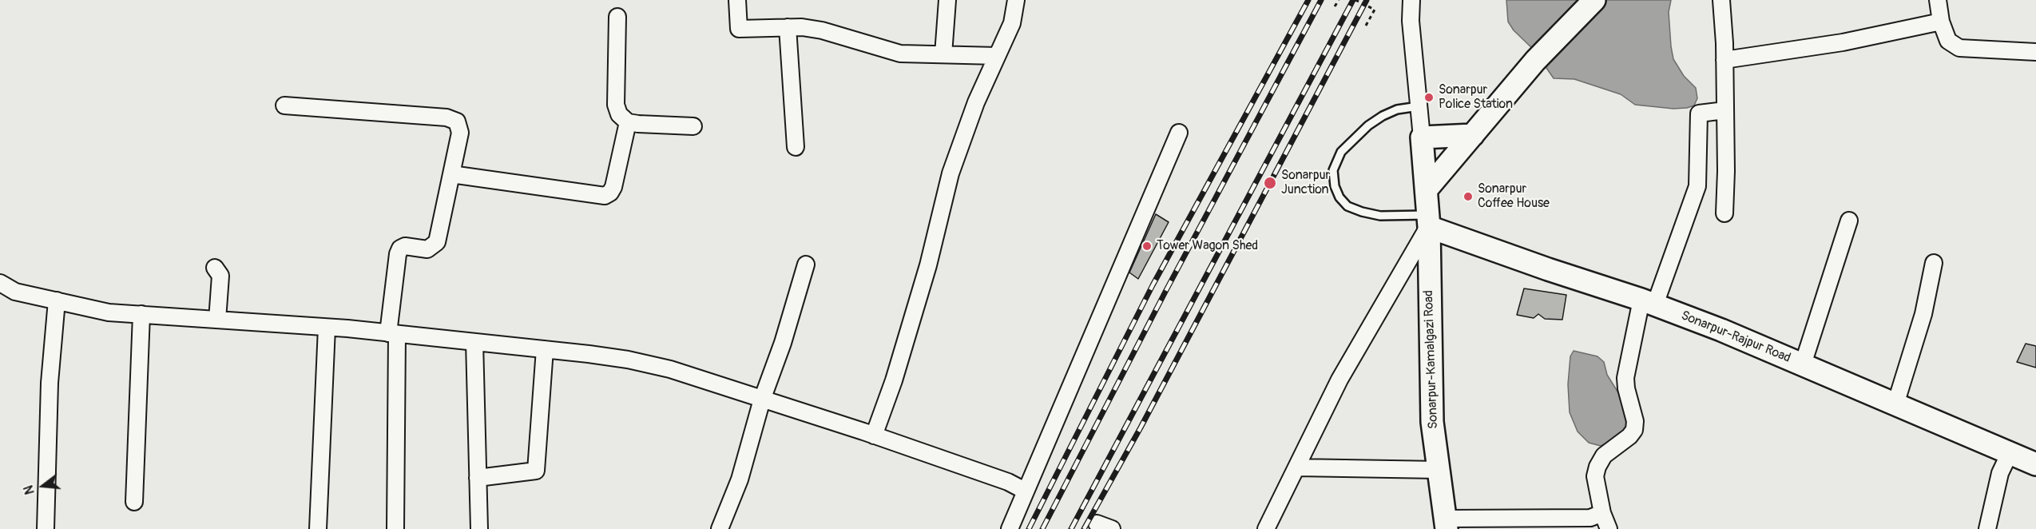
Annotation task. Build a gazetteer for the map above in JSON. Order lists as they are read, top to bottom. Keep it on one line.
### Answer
{"streets":{"main road":["Sonarpur-Rajpur Road","Sonarpur-Kamalgazi Road"]},"crossings":[["Sonarpur-Rajpur Road","Sonarpur-Kamalgazi Road"]],"places":["Sonarpur Police Station","Sonarpur Junction","Sonarpur Coffee House","Tower Wagon Shed"],"north":"left"}
